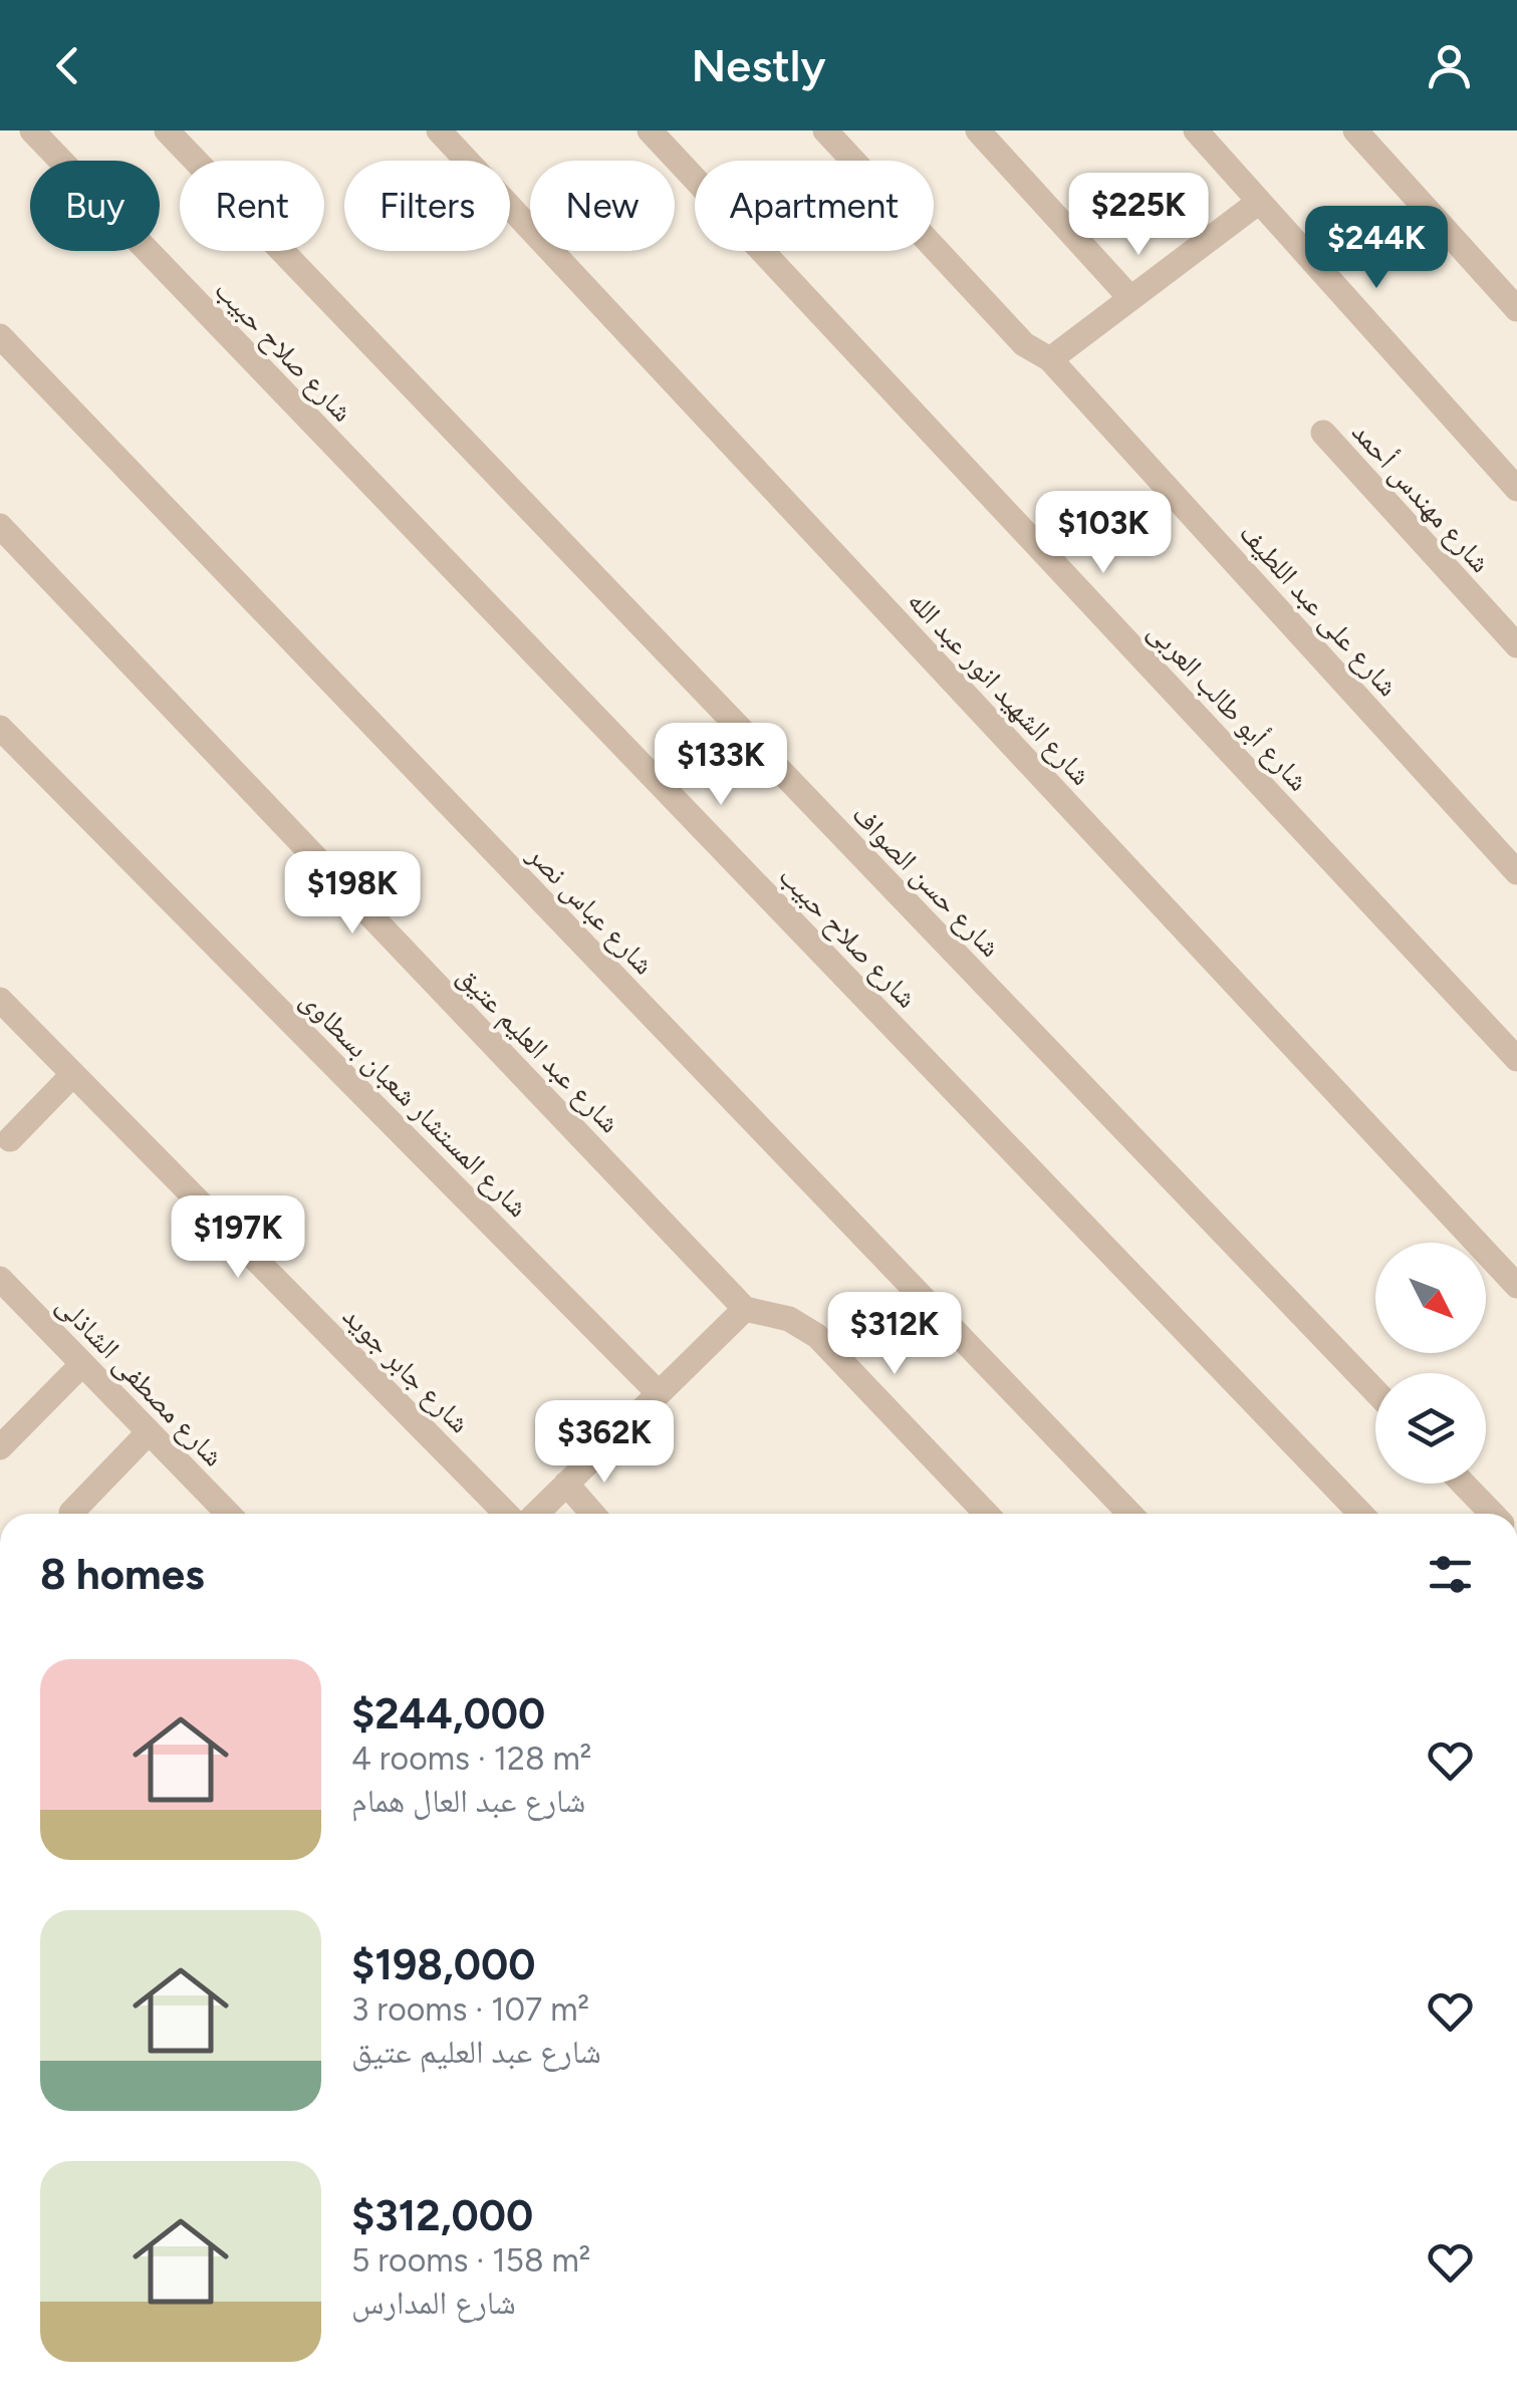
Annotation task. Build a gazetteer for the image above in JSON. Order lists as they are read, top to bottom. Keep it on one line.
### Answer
{"streets":{"street":["شارع صلاح حبيب","شارع مهندس أحمد","شارع على عبد اللطيف","شارع الشهيد انور عبد الله","شارع أبو طالب العربى","شارع حسن الصواف","شارع عباس نصر","شارع عبد العليم عتيق","شارع المستشار شعبان بسطاوى","شارع جابر جويد","شارع مصطفى الشاذلى"]},"north":"bottom right","page":{"header":"Nestly","chip":["Buy","Rent","Filters","New","Apartment"],"price":["$225K","$244K","$103K","$133K","$198K","$197K","$312K","$362K"],"heading":"8 homes","list":[{"name":"$244,000","note":"4 rooms · 128 m² · شارع عبد العال همام"},{"name":"$198,000","note":"3 rooms · 107 m² · شارع عبد العليم عتيق"},{"name":"$312,000","note":"5 rooms · 158 m² · شارع المدارس"}]}}
